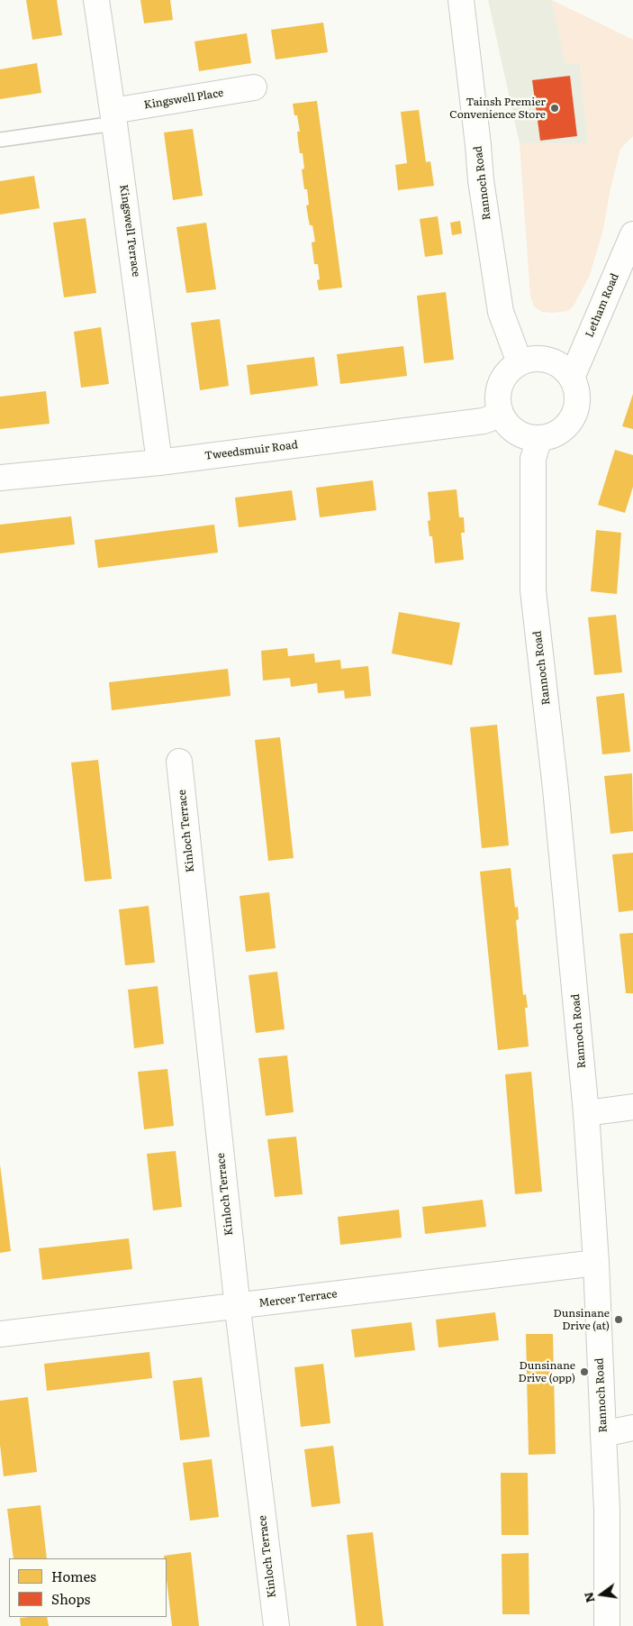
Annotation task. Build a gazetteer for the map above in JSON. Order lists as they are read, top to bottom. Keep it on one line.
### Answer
{"streets":{"street":["Kingswell Place","Rannoch Road","Kingswell Terrace","Letham Road","Tweedsmuir Road","Kinloch Terrace","Mercer Terrace"]},"crossings":[["Kingswell Place","Kingswell Terrace"],["Rannoch Road","Letham Road"],["Rannoch Road","Tweedsmuir Road"],["Rannoch Road","Mercer Terrace"],["Kingswell Terrace","Tweedsmuir Road"],["Letham Road","Tweedsmuir Road"],["Kinloch Terrace","Mercer Terrace"]],"places":["Tainsh Premier Convenience Store","Dunsinane Drive (at)","Dunsinane Drive (opp)"],"legend":["Homes","Shops"],"north":"left"}
